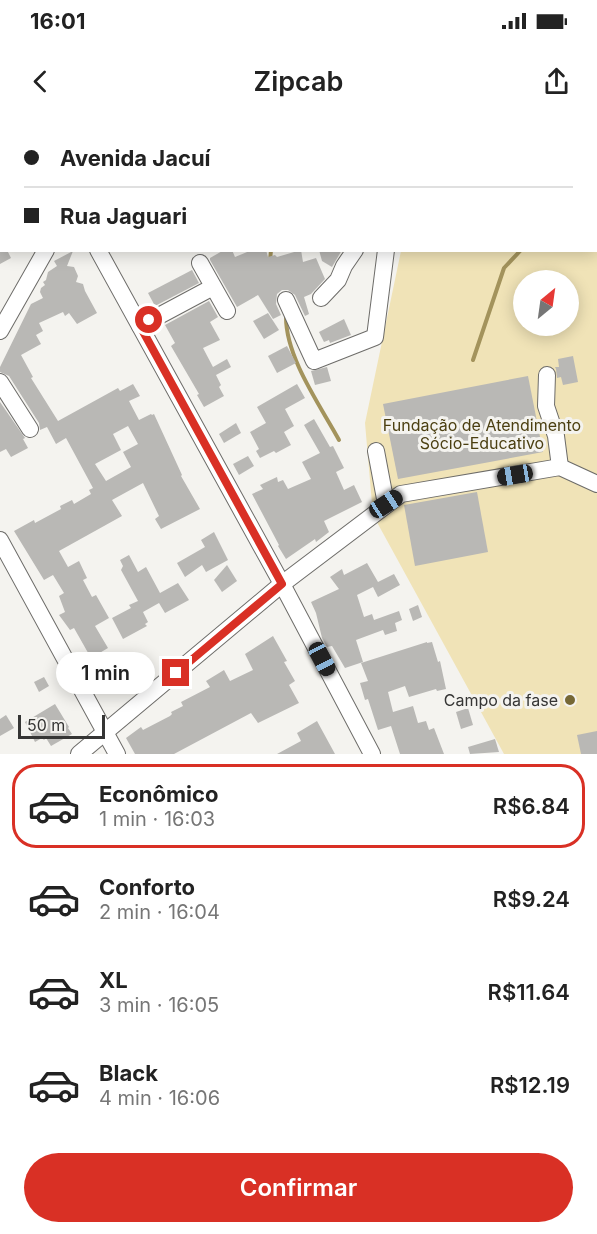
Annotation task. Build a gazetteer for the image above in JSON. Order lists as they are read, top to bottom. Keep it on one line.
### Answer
{"parks":["Fundação de Atendimento Sócio-Educativo"],"places":["Campo da fase"],"scale_bar":"50 m","north":"top right","page":{"status":"16:01","header":"Zipcab","banner":["Avenida Jacuí","Rua Jaguari"],"bubble":"1 min","scale":"50 m","list":[{"name":"Econômico","note":"1 min · 16:03","value":"R$6.84"},{"name":"Conforto","note":"2 min · 16:04","value":"R$9.24"},{"name":"XL","note":"3 min · 16:05","value":"R$11.64"},{"name":"Black","note":"4 min · 16:06","value":"R$12.19"}],"buttons":"Confirmar"}}
